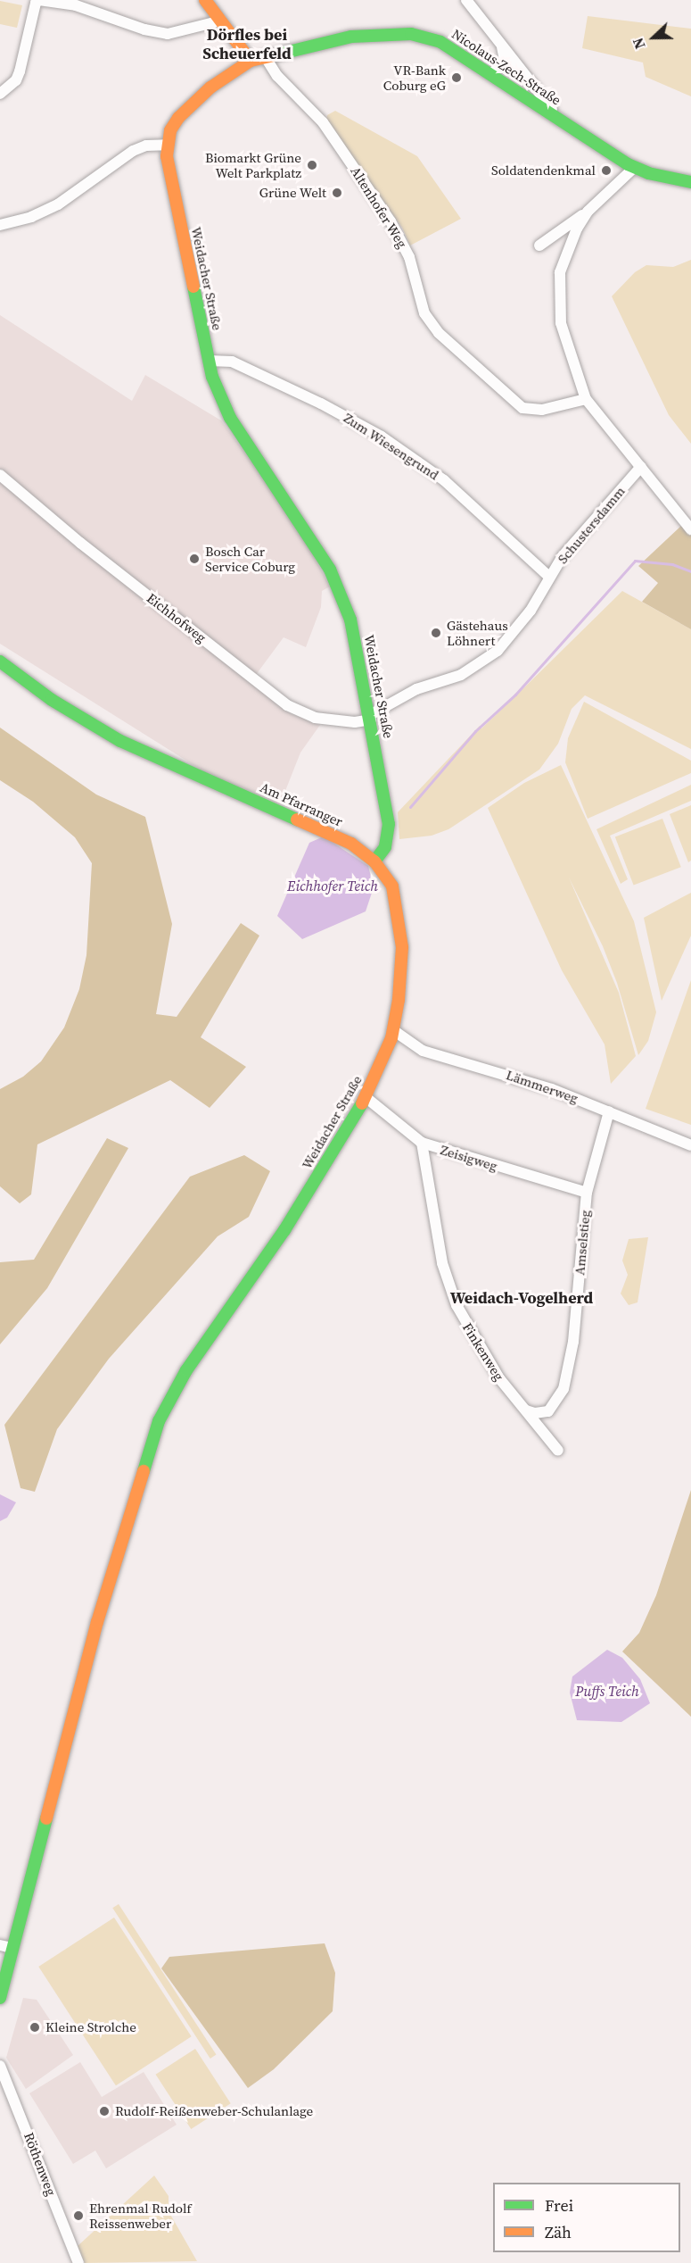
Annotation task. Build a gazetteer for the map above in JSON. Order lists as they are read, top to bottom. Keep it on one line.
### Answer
{"streets":{"main road":["Nicolaus-Zech-Straße","Weidacher Straße","Am Pfarranger"],"street":["Altenhofer Weg","Zum Wiesengrund","Schustersdamm","Eichhofweg","Lämmerweg","Zeisigweg","Amselstieg","Finkenweg","Röthenweg"]},"crossings":[["Nicolaus-Zech-Straße","Altenhofer Weg"],["Nicolaus-Zech-Straße","Weidacher Straße"],["Weidacher Straße","Zum Wiesengrund"],["Weidacher Straße","Schustersdamm"],["Weidacher Straße","Eichhofweg"],["Weidacher Straße","Am Pfarranger"],["Weidacher Straße","Lämmerweg"],["Weidacher Straße","Zeisigweg"],["Zum Wiesengrund","Schustersdamm"],["Schustersdamm","Eichhofweg"],["Lämmerweg","Amselstieg"],["Zeisigweg","Amselstieg"],["Zeisigweg","Finkenweg"],["Amselstieg","Finkenweg"]],"districts":["Dörfles bei Scheuerfeld","Weidach-Vogelherd"],"water":["Eichhofer Teich","Puffs Teich"],"places":["VR-Bank Coburg eG","Biomarkt Grüne Welt Parkplatz","Soldatendenkmal","Grüne Welt","Bosch Car Service Coburg","Gästehaus Löhnert","Kleine Strolche","Rudolf-Reißenweber-Schulanlage","Ehrenmal Rudolf Reissenweber"],"legend":["Frei","Zäh"],"north":"left"}
